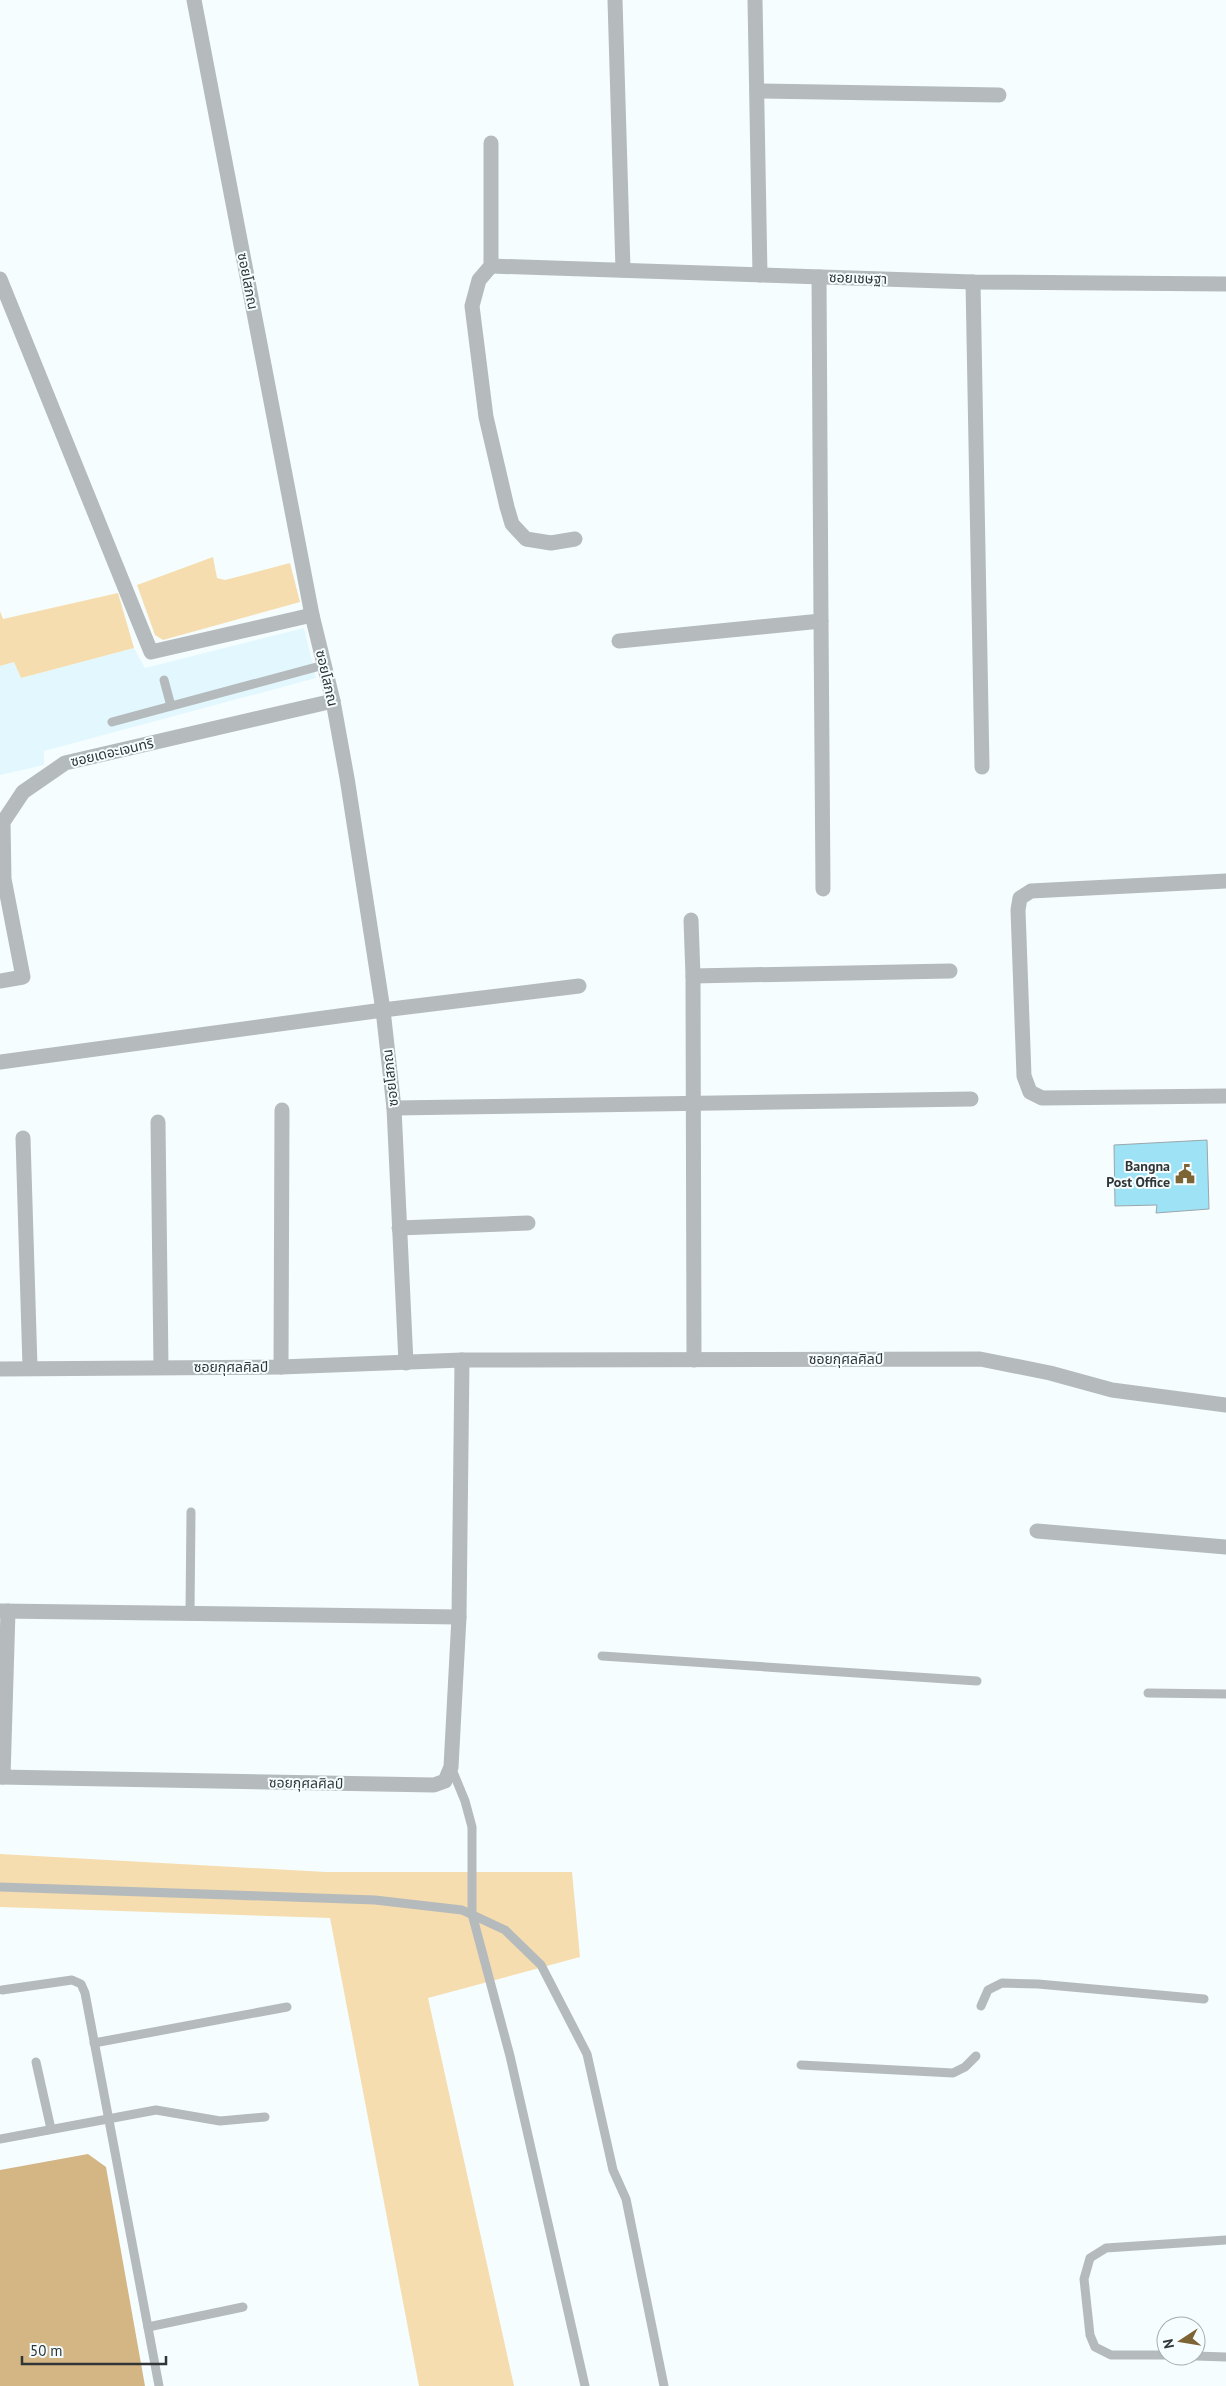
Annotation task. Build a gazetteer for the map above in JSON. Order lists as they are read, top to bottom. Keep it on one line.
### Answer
{"streets":{"street":["ซอยเชษฐา","ซอยโสภณ","ซอยเดอะเจนทริ","ซอยกุศลศิลป์"]},"crossings":[["ซอยโสภณ","ซอยเดอะเจนทริ"],["ซอยโสภณ","ซอยกุศลศิลป์"]],"places":{"public building":["Bangna Post Office"]},"scale_bar":"50 m","north":"left"}
